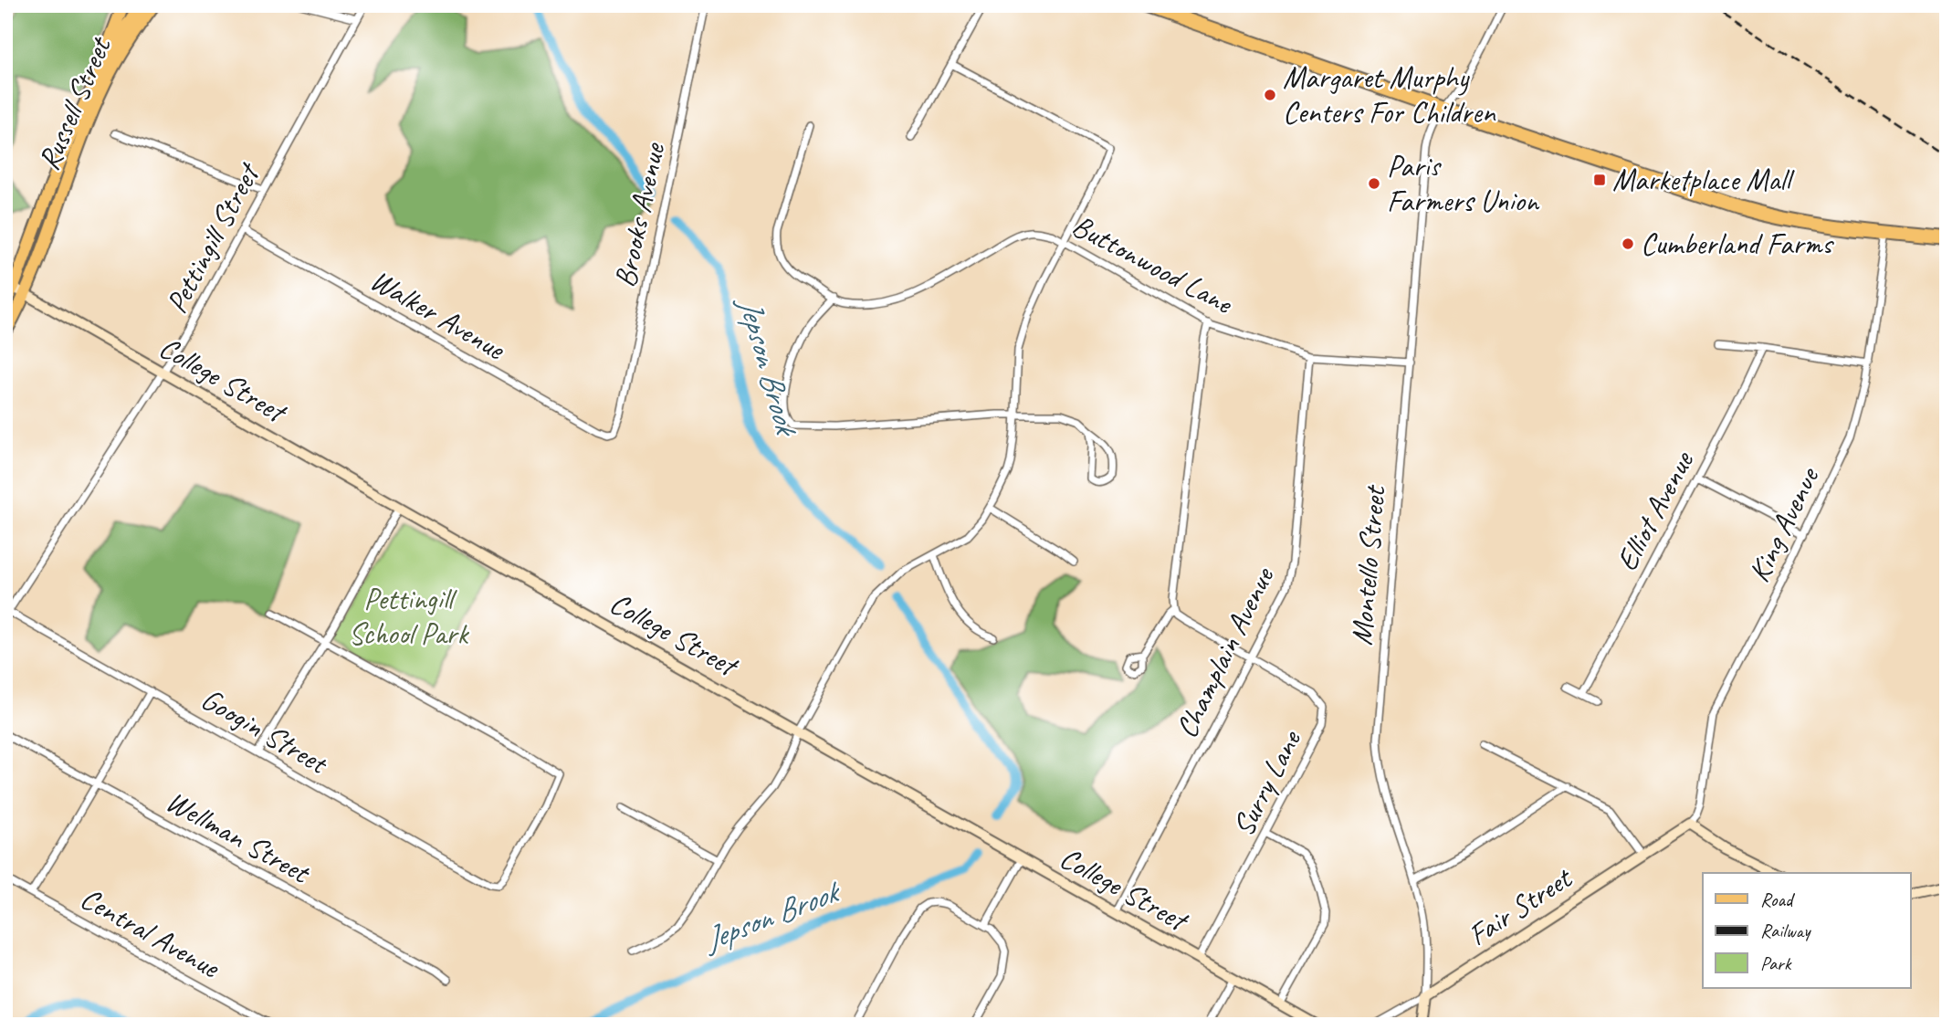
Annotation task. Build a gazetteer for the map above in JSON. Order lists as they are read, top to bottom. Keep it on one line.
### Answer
{"streets":{"main road":["Russell Street"],"street":["Brooks Avenue","Pettingill Street","Buttonwood Lane","Walker Avenue","College Street","Elliot Avenue","King Avenue","Montello Street","Champlain Avenue","Googin Street","Surry Lane","Wellman Street","Fair Street","Central Avenue"]},"crossings":[["Russell Street","College Street"],["Brooks Avenue","Walker Avenue"],["Pettingill Street","Walker Avenue"],["Pettingill Street","College Street"],["Pettingill Street","Googin Street"],["Buttonwood Lane","Montello Street"],["Buttonwood Lane","Champlain Avenue"],["College Street","Champlain Avenue"],["College Street","Surry Lane"],["King Avenue","Fair Street"],["Montello Street","Fair Street"],["Champlain Avenue","Surry Lane"]],"water":["Jepson Brook"],"parks":["Pettingill School Park"],"places":{"other":["Margaret Murphy Centers For Children","Paris Farmers Union","Cumberland Farms"],"transit":["Marketplace Mall"]},"legend":["Road","Railway","Park"]}
